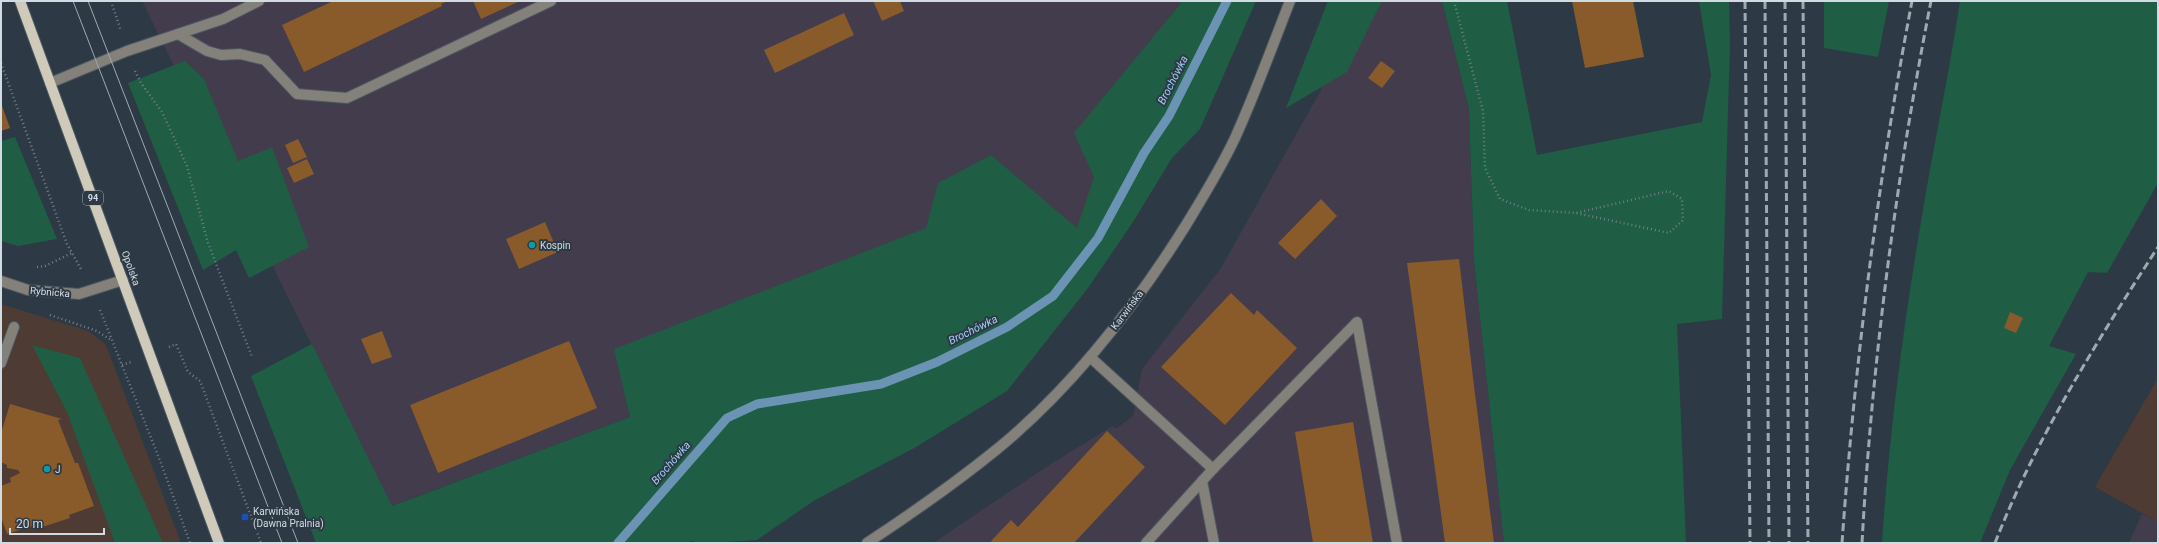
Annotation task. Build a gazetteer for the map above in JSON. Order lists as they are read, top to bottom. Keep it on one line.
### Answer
{"streets":{"main road":["94","Opolska"],"street":["Rybnicka","Karwińska"]},"crossings":[["Opolska","Rybnicka"]],"water":["Brochówka"],"places":{"other":["Kospin","J"],"transit":["Karwińska (Dawna Pralnia)"]},"scale_bar":"20 m"}
